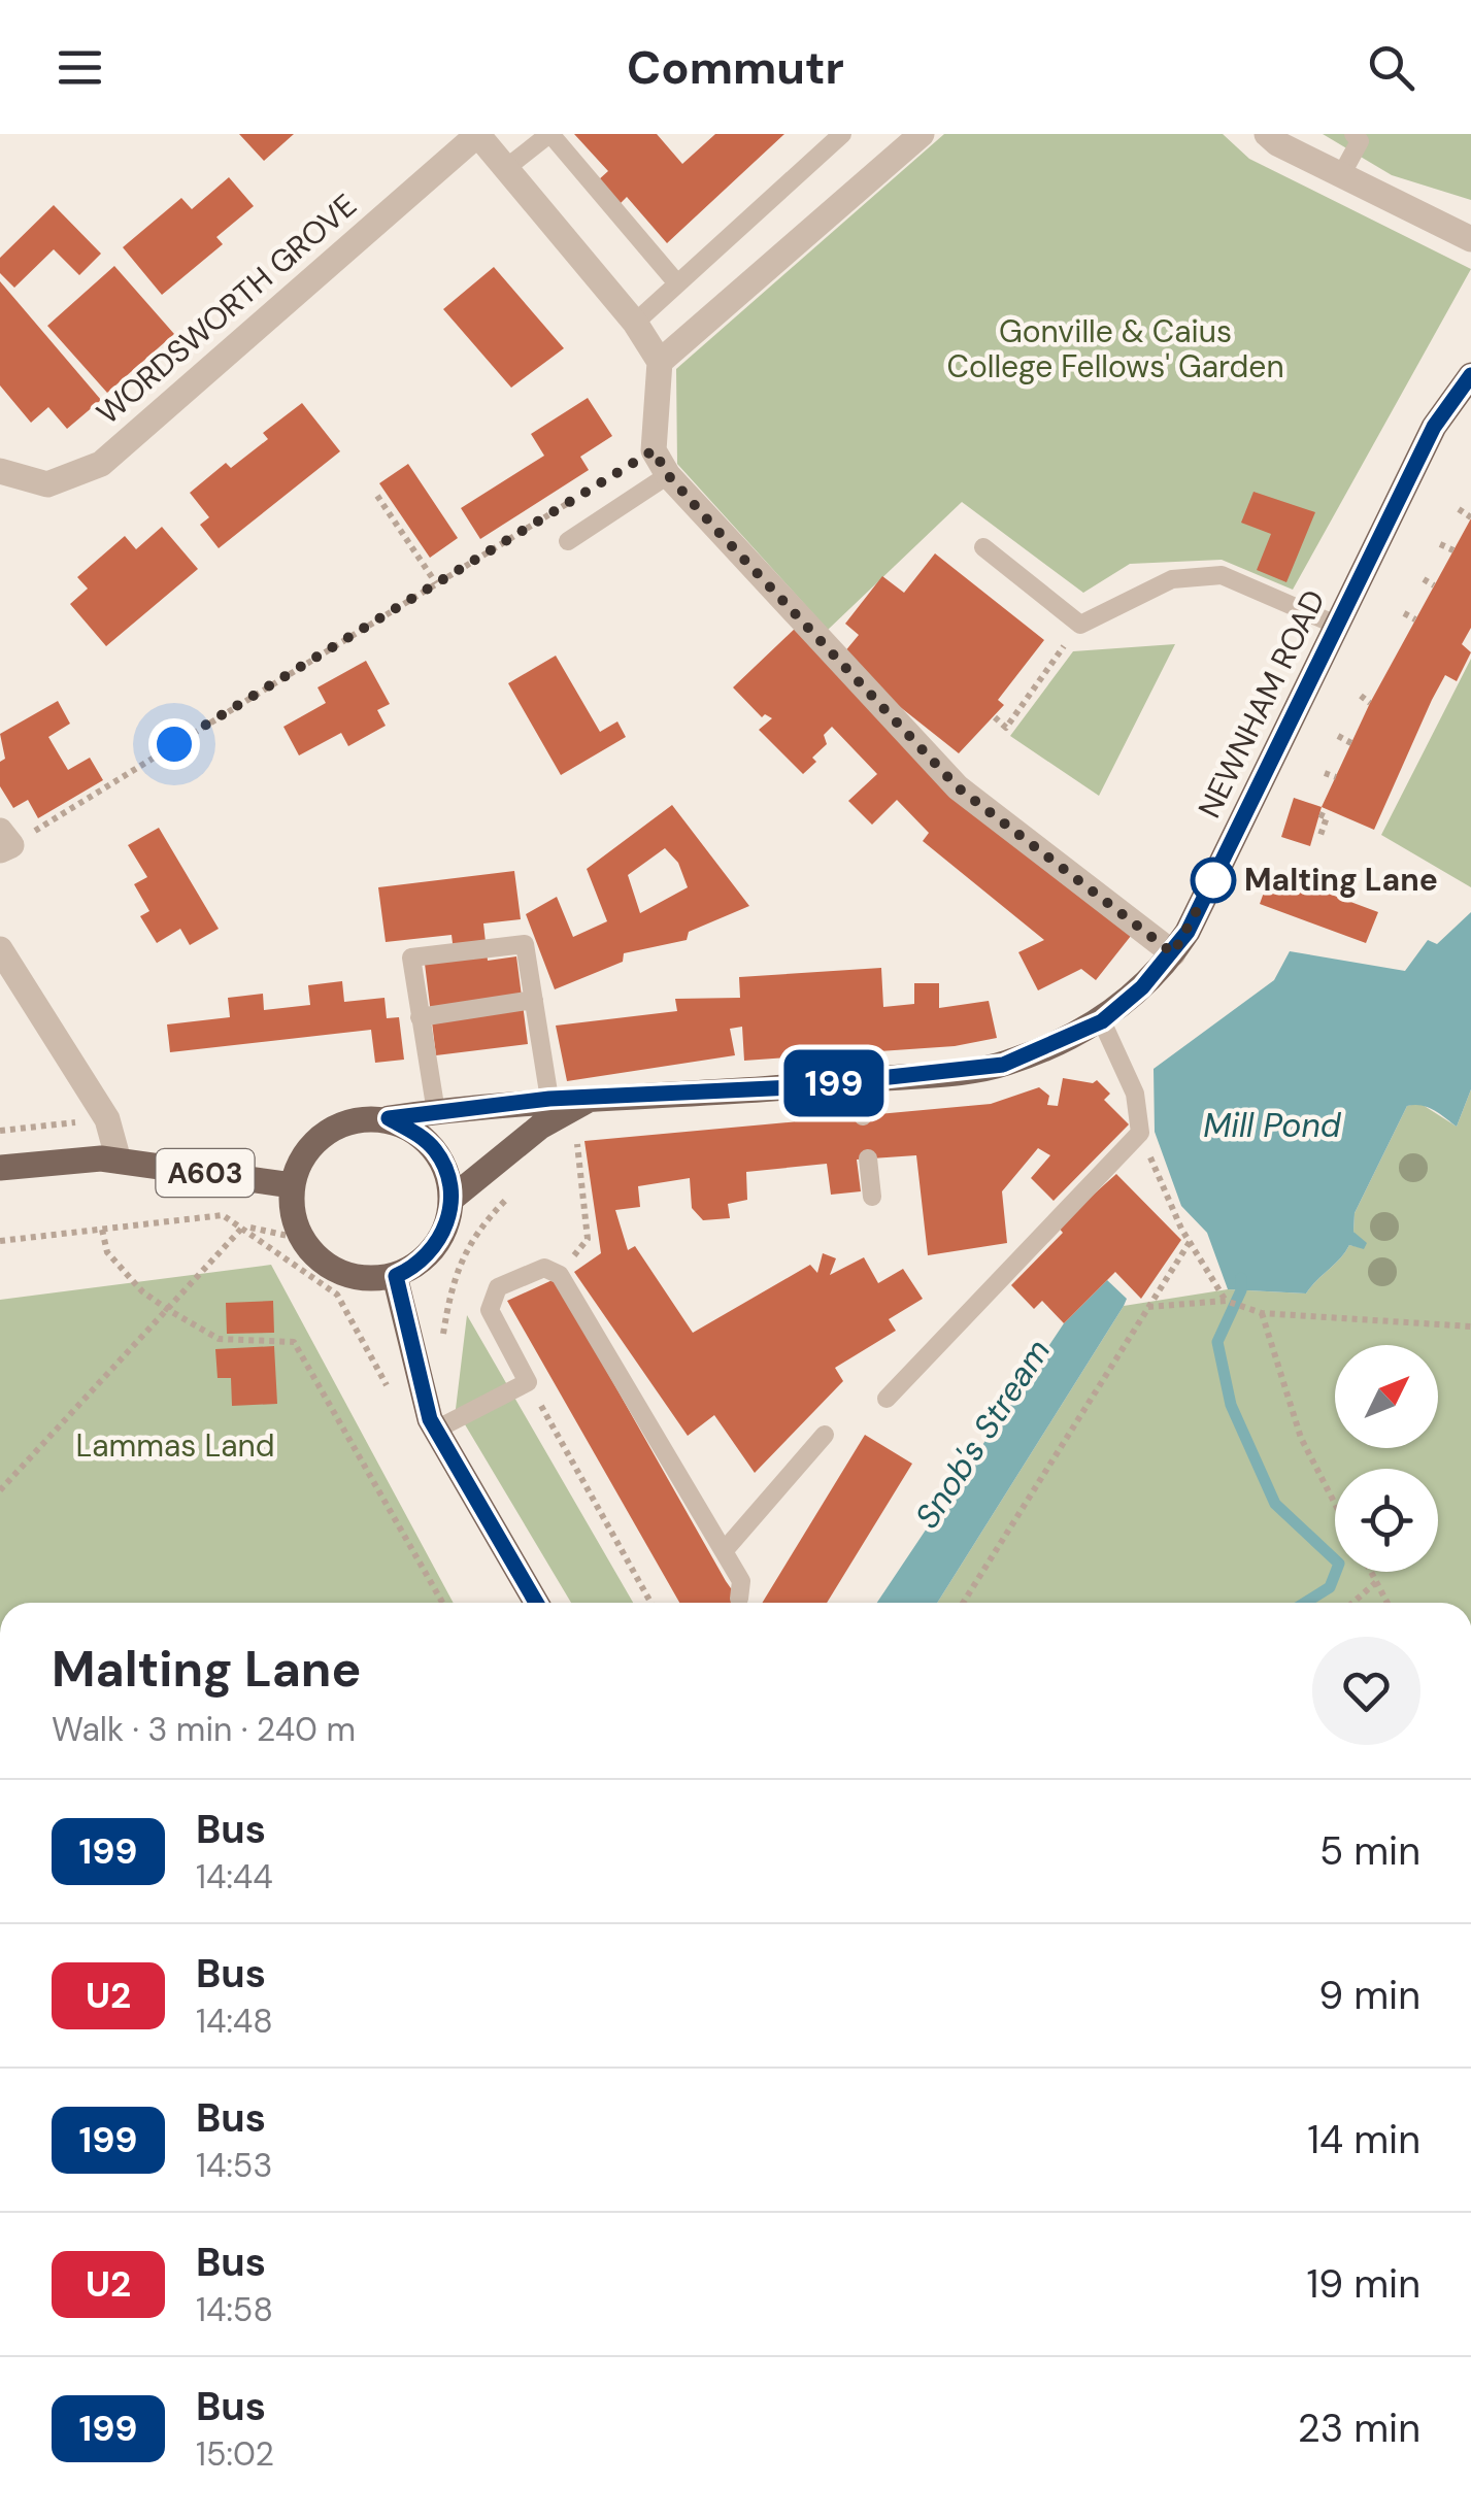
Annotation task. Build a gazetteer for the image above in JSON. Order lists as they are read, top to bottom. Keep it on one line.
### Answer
{"streets":{"main road":["NEWNHAM ROAD","A603"],"street":["WORDSWORTH GROVE"]},"crossings":[["NEWNHAM ROAD","A603"]],"water":["Mill Pond","Snob's Stream"],"parks":["Gonville & Caius College Fellows' Garden","Lammas Land"],"places":["Malting Lane"],"lines":["bus line 199"],"north":"top right","page":{"header":"Commutr","on_map":"199","heading":["Malting Lane","Walk · 3 min · 240 m"],"list":[{"mark":"199","name":"Bus","note":"14:44","value":"5 min"},{"mark":"U2","name":"Bus","note":"14:48","value":"9 min"},{"mark":"199","name":"Bus","note":"14:53","value":"14 min"},{"mark":"U2","name":"Bus","note":"14:58","value":"19 min"},{"mark":"199","name":"Bus","note":"15:02","value":"23 min"}]}}
